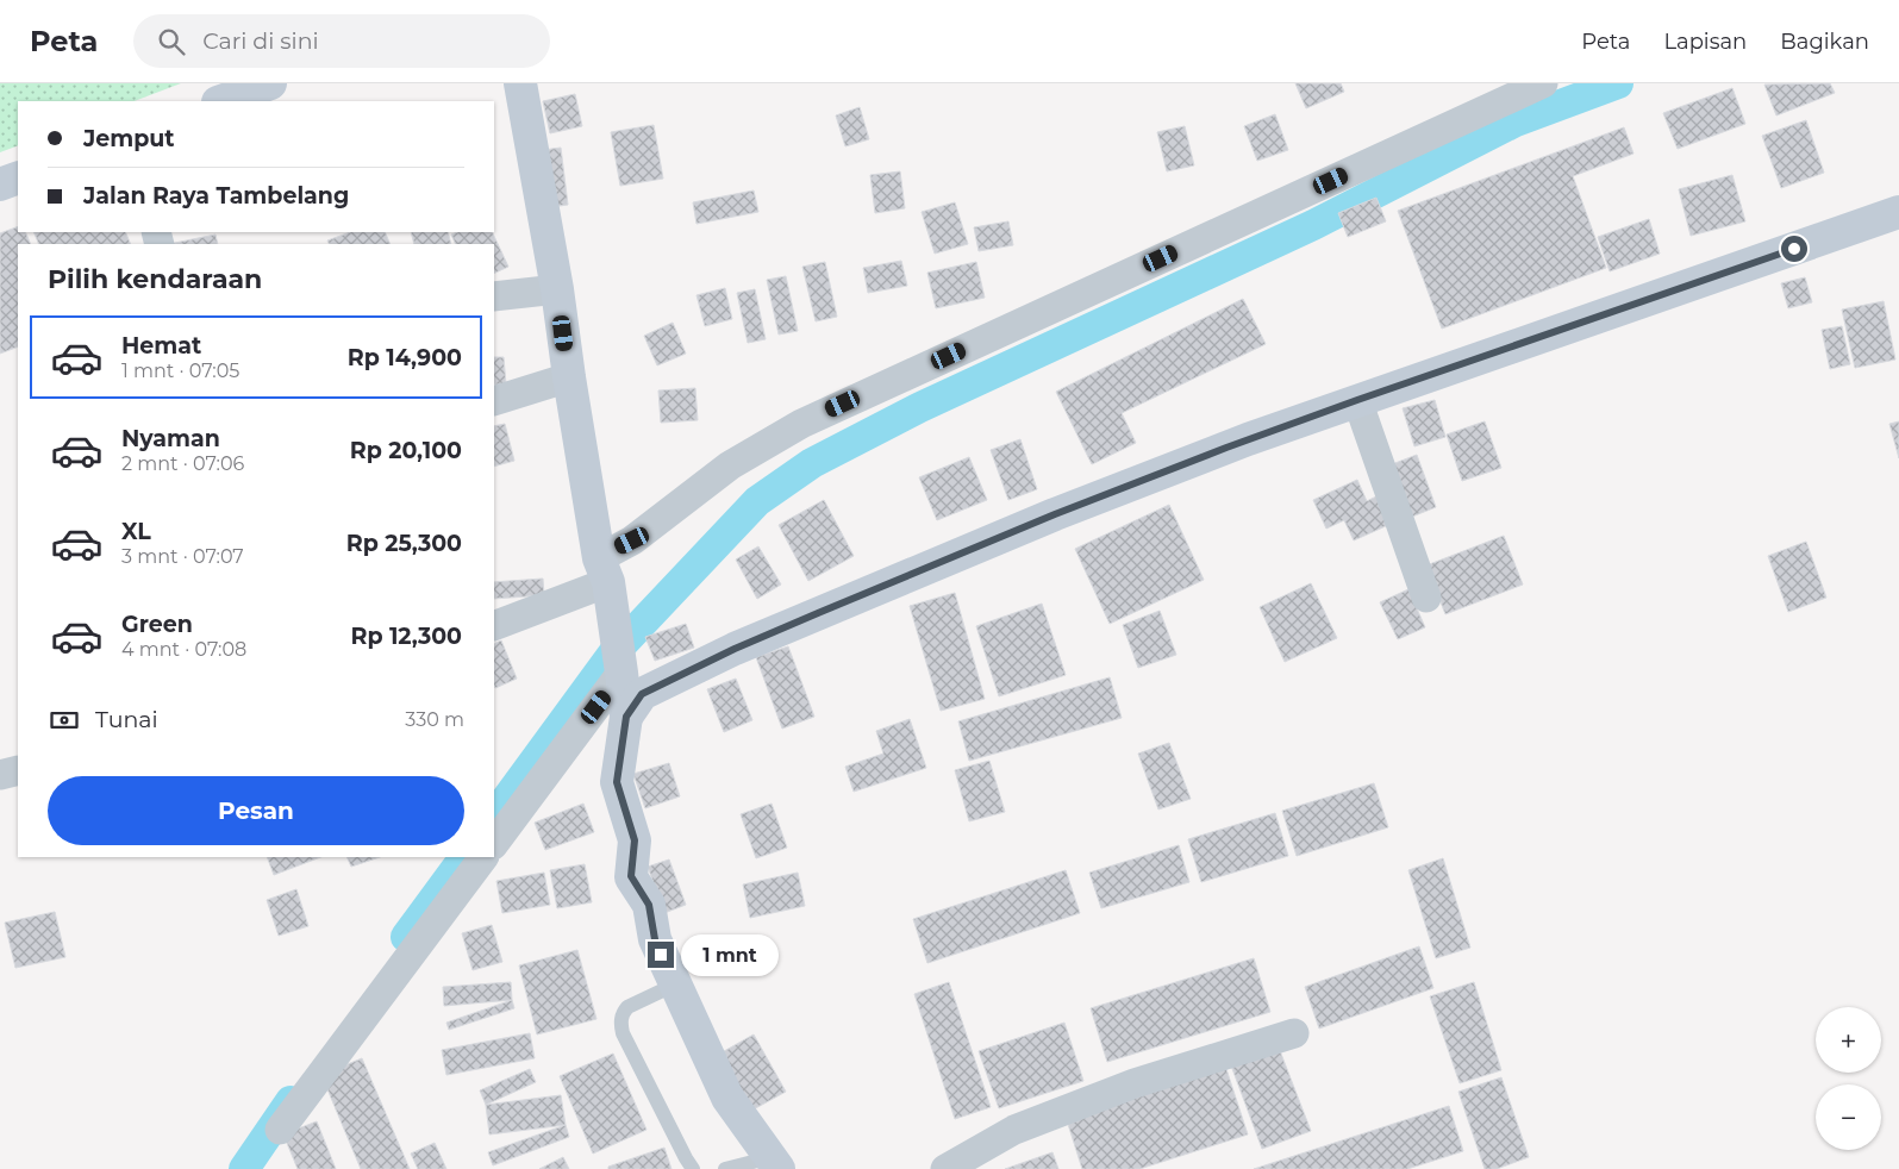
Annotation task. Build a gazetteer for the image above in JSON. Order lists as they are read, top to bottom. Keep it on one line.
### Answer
{"page":{"header":"Peta","search":"Cari di sini","nav":["Peta","Lapisan","Bagikan"],"banner":["Jemput","Jalan Raya Tambelang"],"heading":"Pilih kendaraan","list":[{"name":"Hemat","note":"1 mnt · 07:05","value":"Rp 14,900"},{"name":"Nyaman","note":"2 mnt · 07:06","value":"Rp 20,100"},{"name":"XL","note":"3 mnt · 07:07","value":"Rp 25,300"},{"name":"Green","note":"4 mnt · 07:08","value":"Rp 12,300"}],"pay":["Tunai","330 m"],"buttons":"Pesan","bubble":"1 mnt","map_buttons":["+","−"]}}
